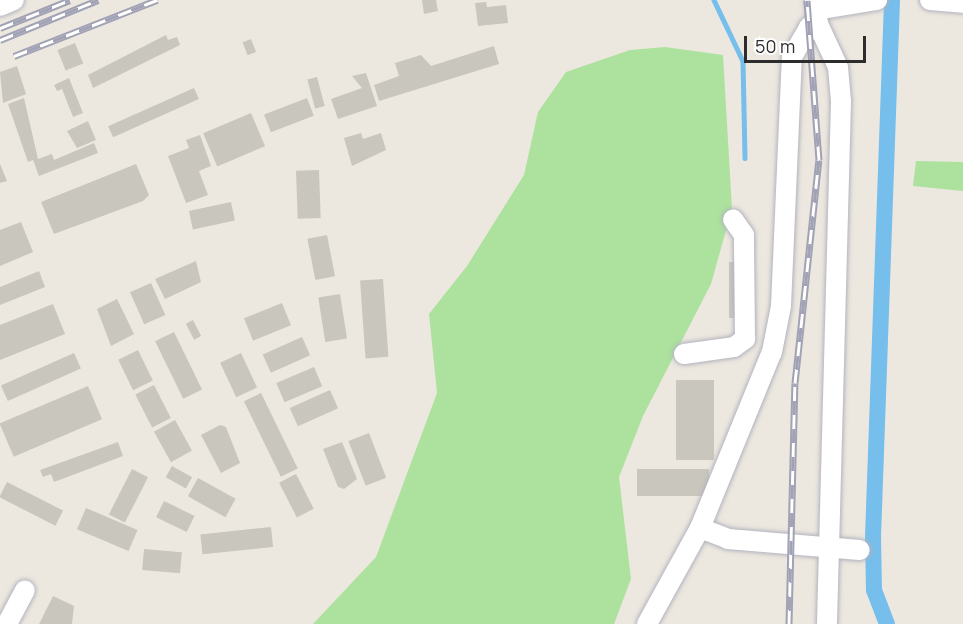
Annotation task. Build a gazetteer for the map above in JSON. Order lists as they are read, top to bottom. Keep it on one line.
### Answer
{"scale_bar":"50 m"}
